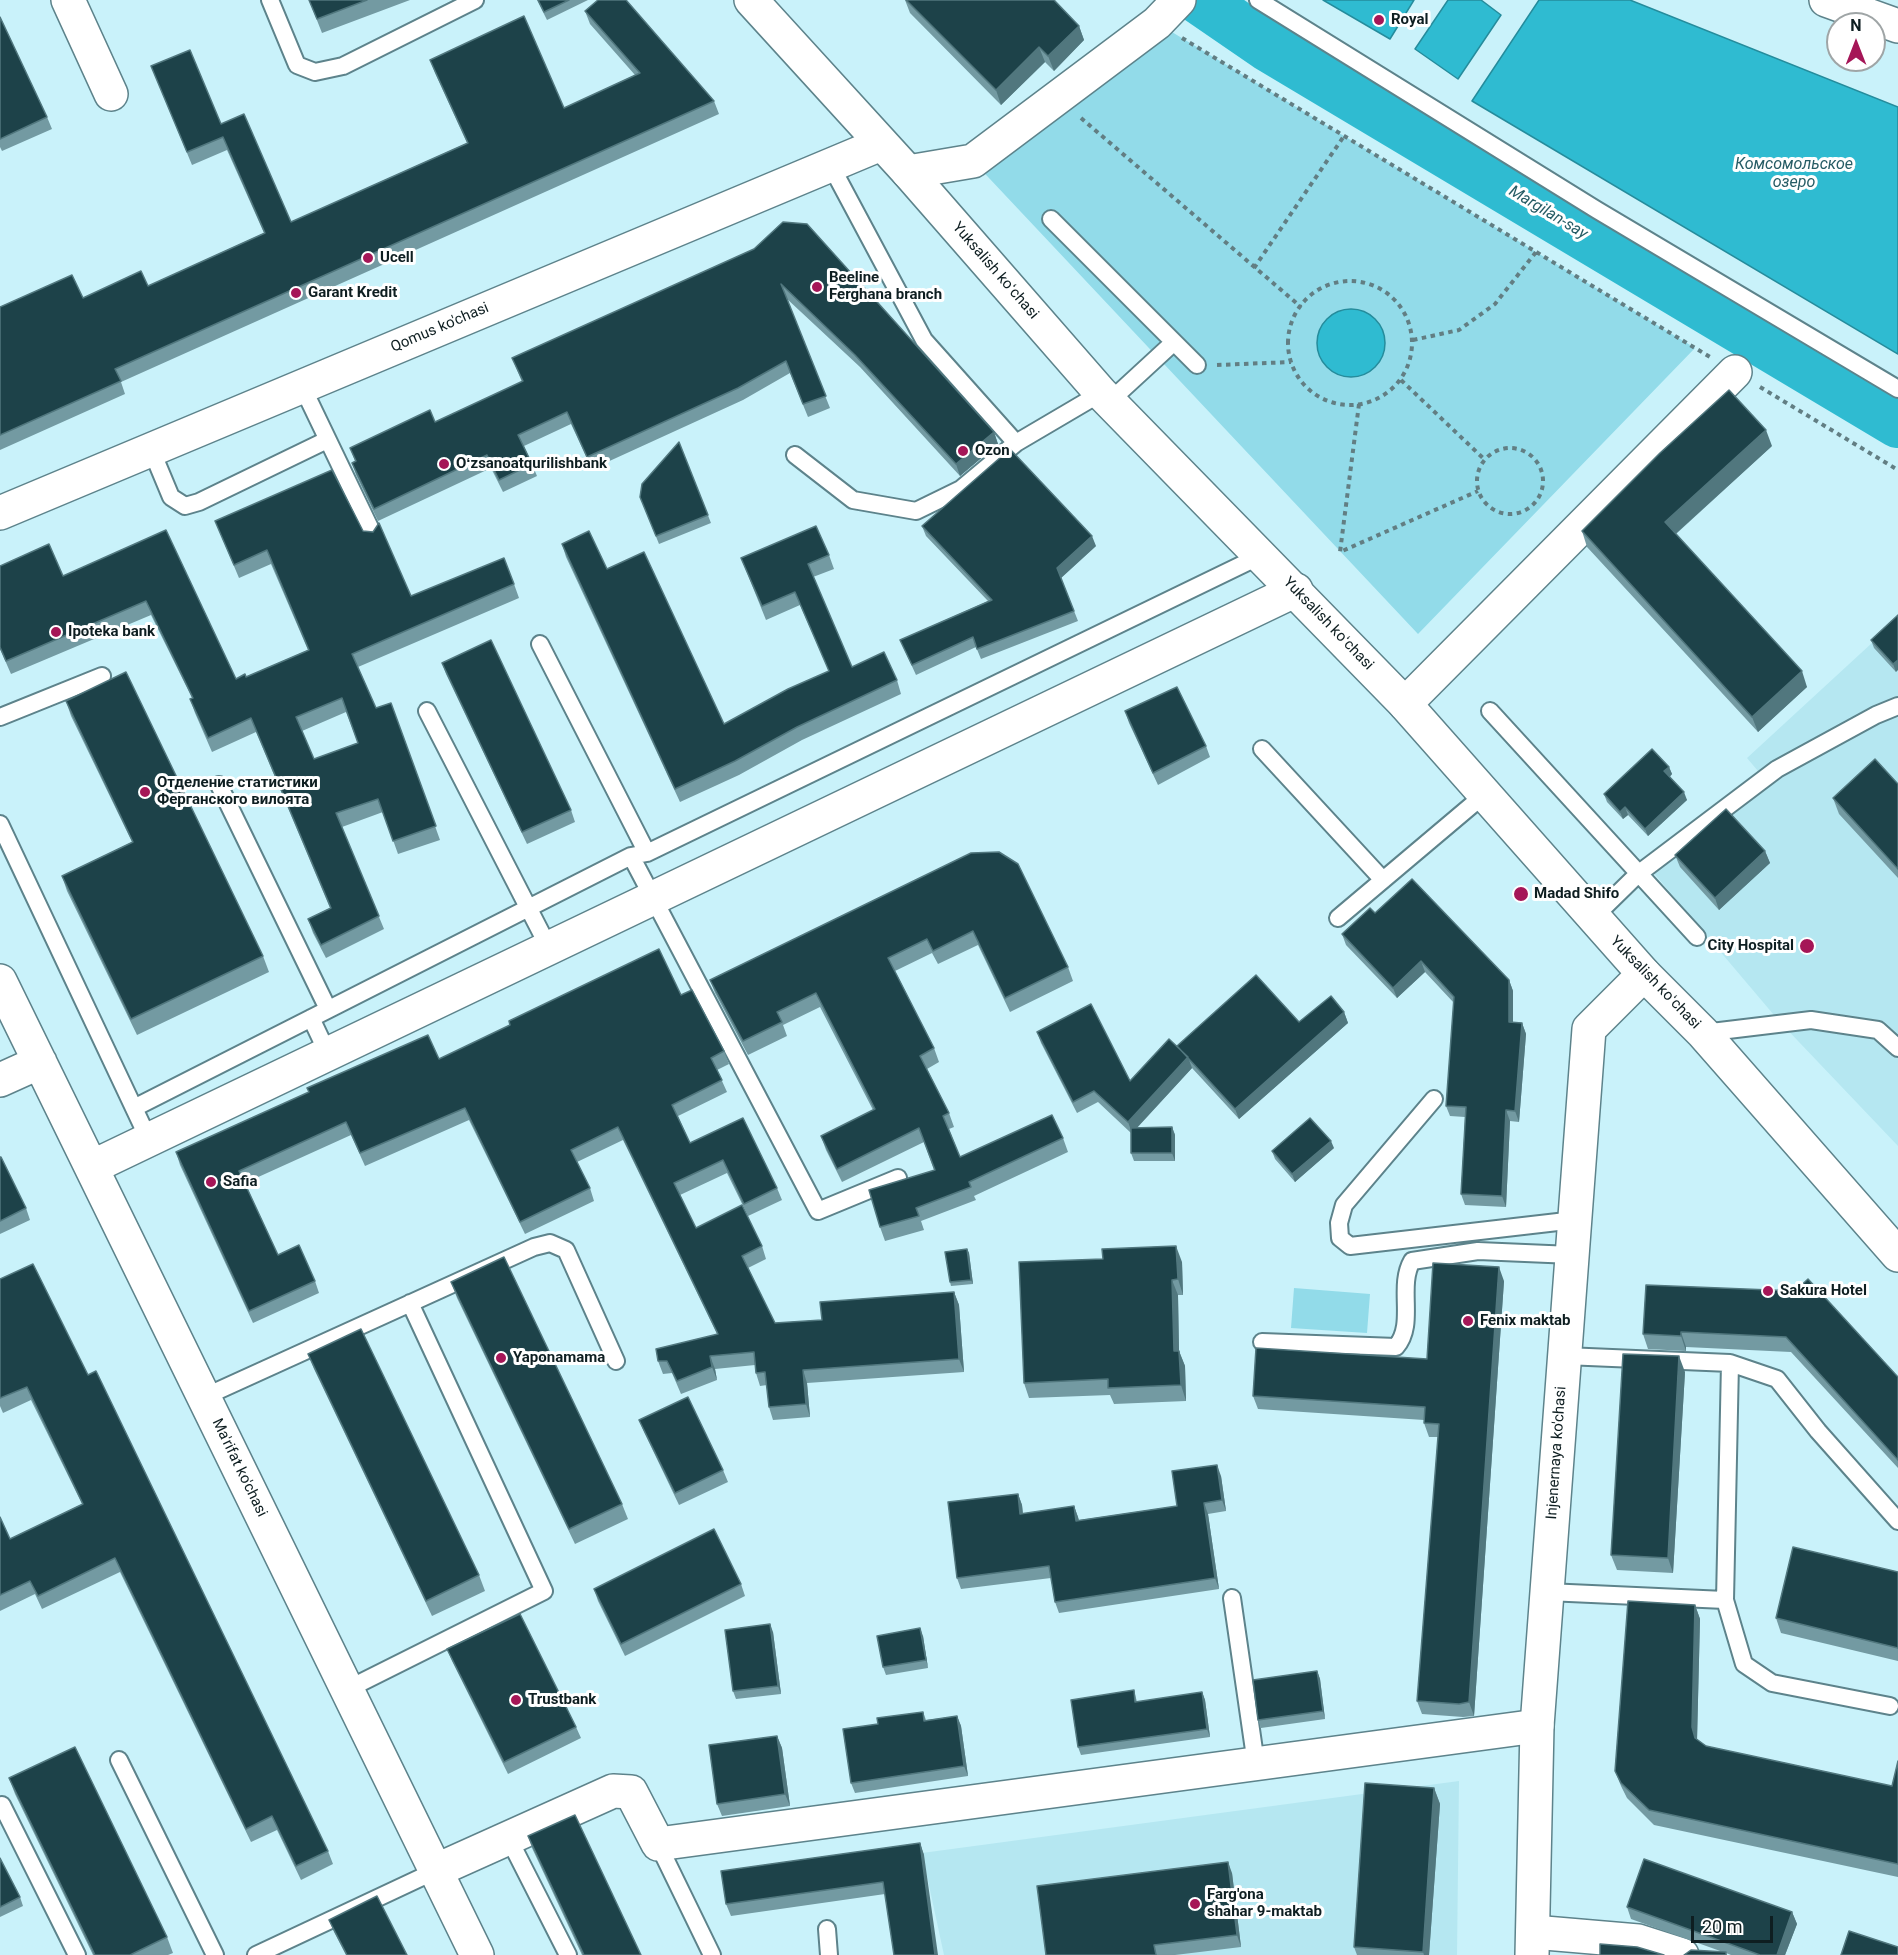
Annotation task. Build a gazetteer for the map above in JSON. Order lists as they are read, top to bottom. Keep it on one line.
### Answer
{"streets":{"street":["Yuksalish koʻchasi","Qomus ko'chasi","Injenernaya ko'chasi","Ma'rifat ko'chasi"]},"crossings":[["Yuksalish koʻchasi","Qomus ko'chasi"],["Yuksalish koʻchasi","Injenernaya ko'chasi"]],"water":["Комсомольское озеро","Margilan-say"],"places":["Royal","Ucell","Beeline Ferghana branch","Garant Kredit","Ozon","Oʻzsanoatqurilishbank","Ipoteka bank","Отделение статистики Ферганского вилоята","Madad Shifo","City Hospital","Safia","Sakura Hotel","Fenix maktab","Yaponamama","Trustbank","Farg'ona shahar 9-maktab"],"scale_bar":"20 m","north":"top"}
